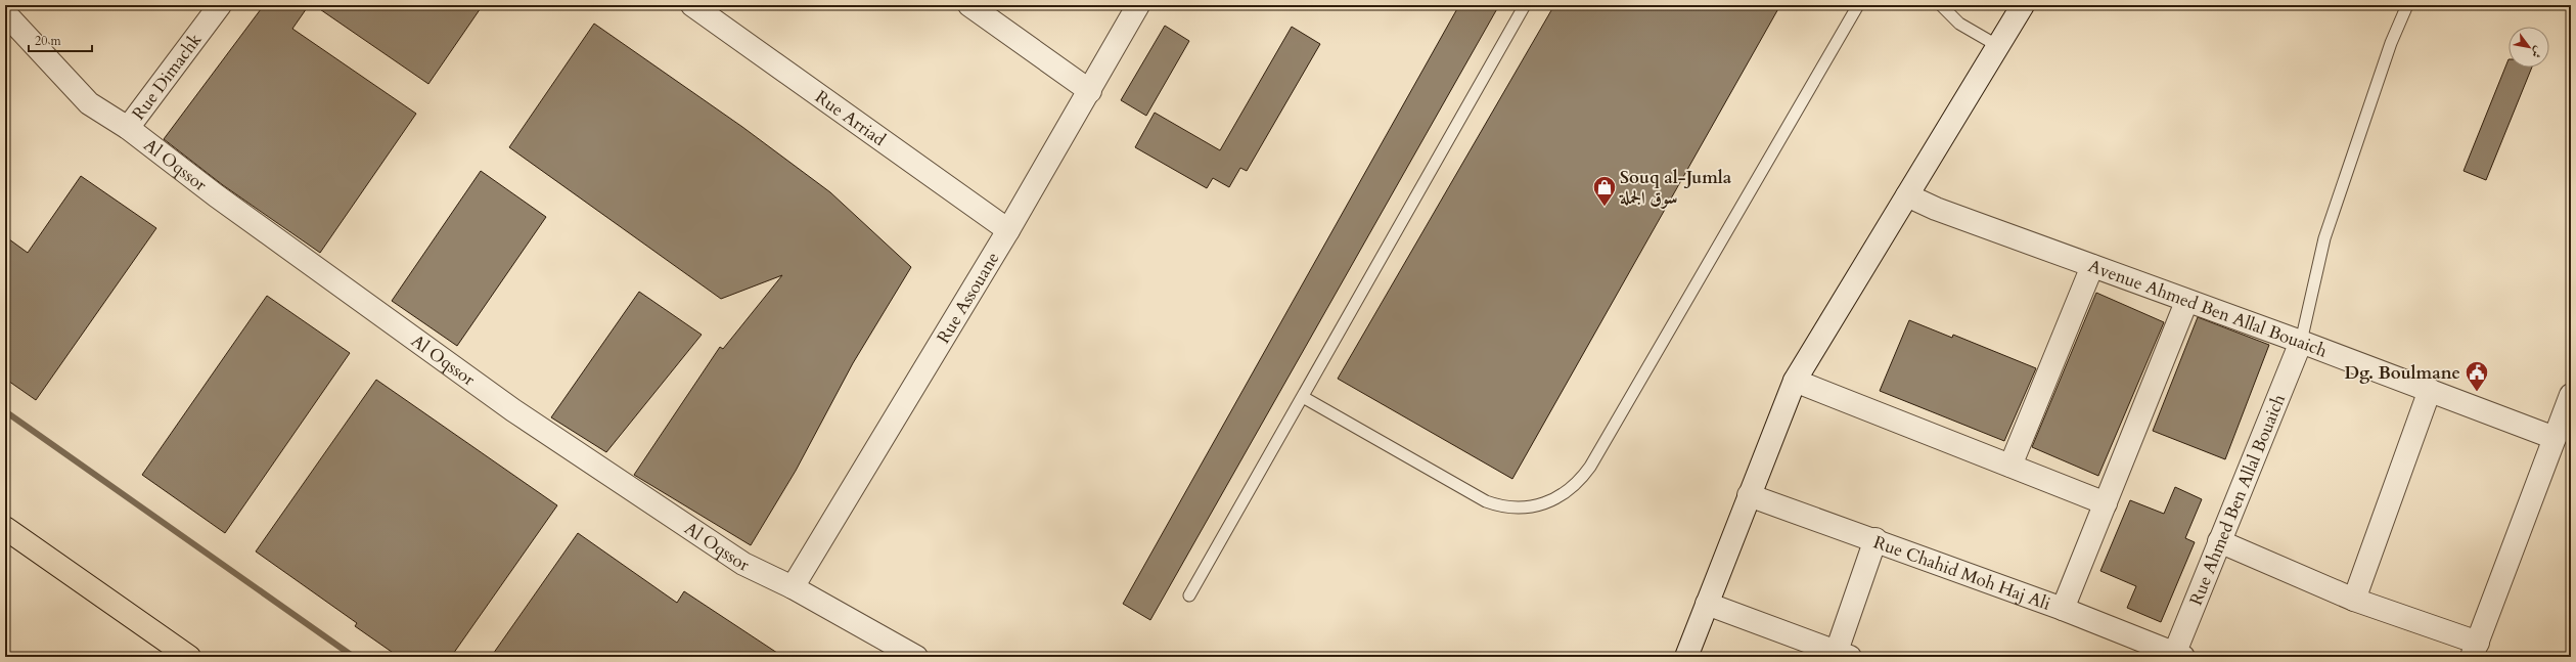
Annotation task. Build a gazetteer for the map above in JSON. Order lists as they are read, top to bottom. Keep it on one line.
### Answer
{"streets":{"street":["Rue Dimachk","Rue Arriad","Al Oqssor","Rue Assouane","Avenue Ahmed Ben Allal Bouaich","Rue Ahmed Ben Allal Bouaich","Rue Chahid Moh Haj Ali"]},"crossings":[["Rue Dimachk","Al Oqssor"],["Rue Arriad","Rue Assouane"],["Al Oqssor","Rue Assouane"],["Avenue Ahmed Ben Allal Bouaich","Rue Ahmed Ben Allal Bouaich"],["Rue Ahmed Ben Allal Bouaich","Rue Chahid Moh Haj Ali"]],"places":{"shop":["Souq al-Jumla سوق الجملة"],"public building":["Dg. Boulmane"]},"scale_bar":"20 m","north":"bottom right"}
